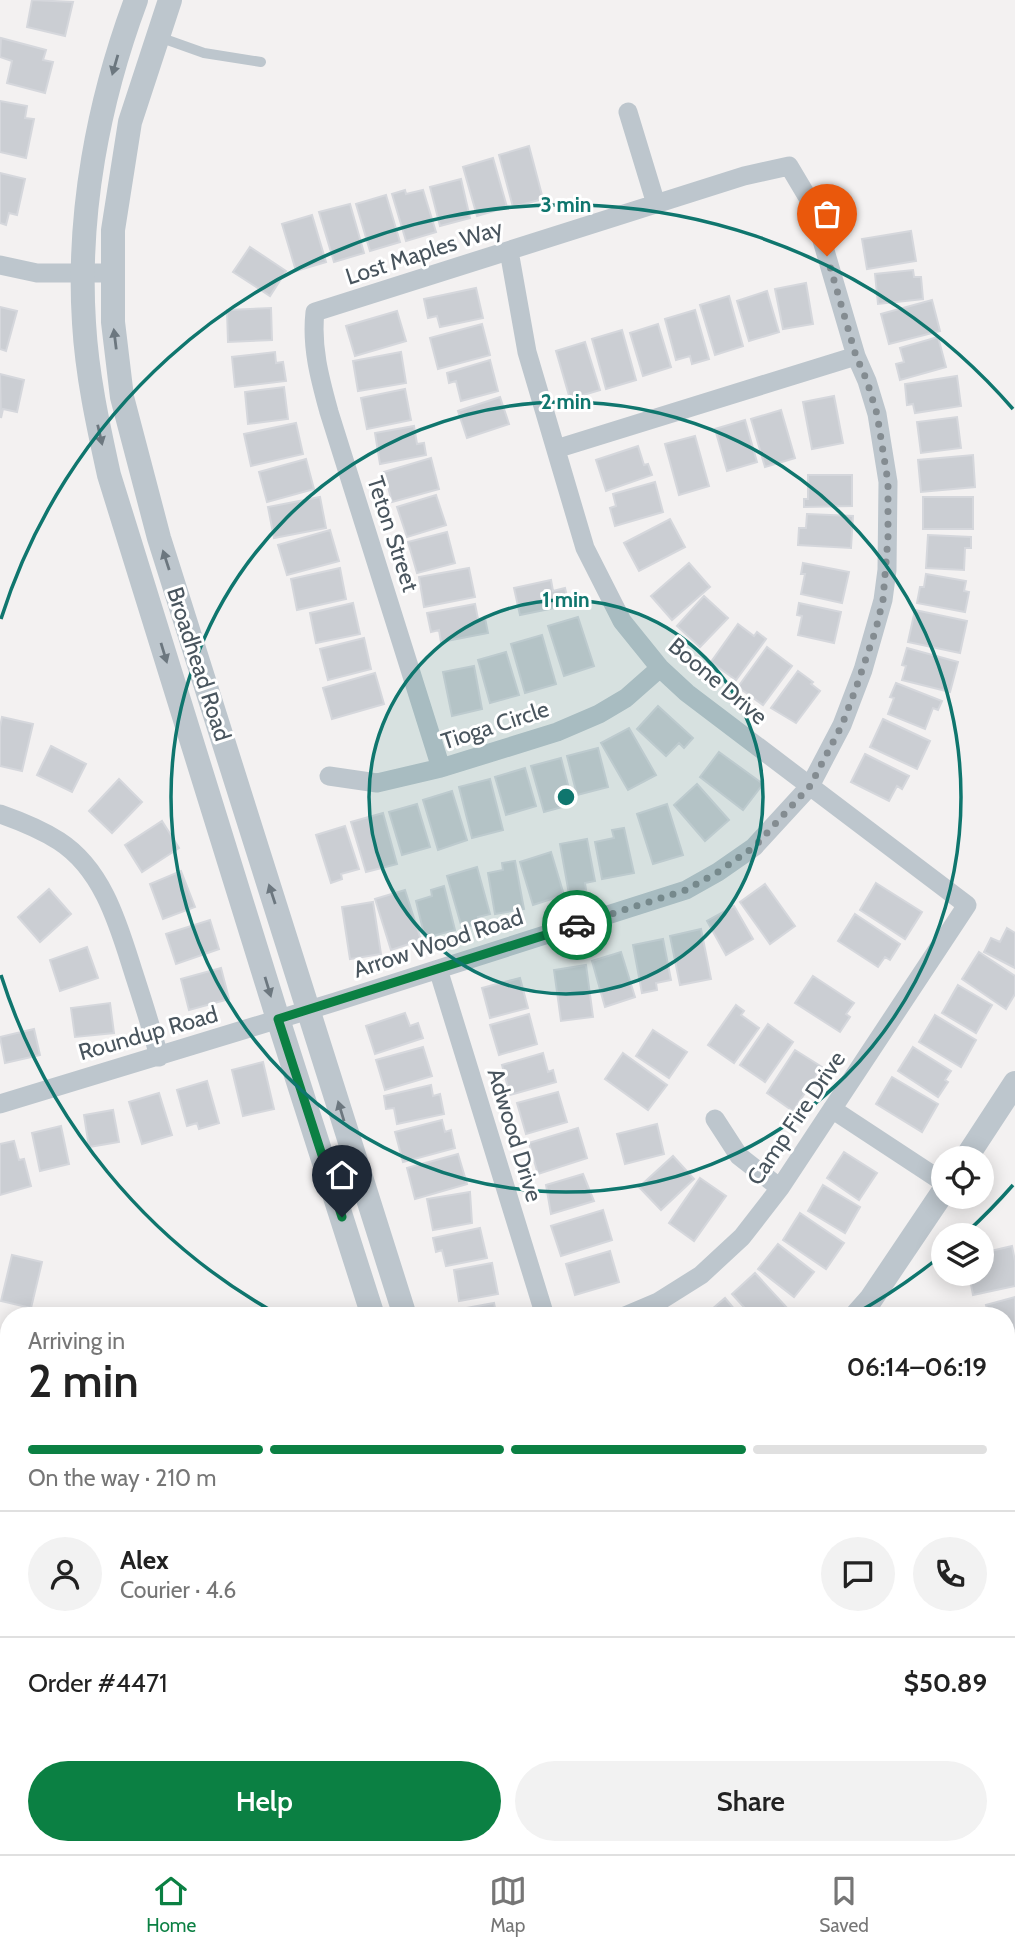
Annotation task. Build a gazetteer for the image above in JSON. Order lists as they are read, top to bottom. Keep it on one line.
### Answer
{"streets":{"street":["Lost Maples Way","Teton Street","Broadhead Road","Boone Drive","Tioga Circle","Arrow Wood Road","Roundup Road","Camp Fire Drive","Adwood Drive"]},"crossings":[["Lost Maples Way","Teton Street"],["Lost Maples Way","Boone Drive"],["Lost Maples Way","Arrow Wood Road"],["Teton Street","Tioga Circle"],["Broadhead Road","Arrow Wood Road"],["Broadhead Road","Roundup Road"],["Boone Drive","Tioga Circle"],["Boone Drive","Arrow Wood Road"],["Boone Drive","Camp Fire Drive"],["Arrow Wood Road","Roundup Road"],["Arrow Wood Road","Adwood Drive"]],"page":{"heading":["2 min","Arriving in","06:14–06:19"],"panel":["Alex","Courier · 4.6","Order #4471","$50.89"],"bar":"On the way · 210 m","buttons":["Help","Share"],"tabs":["Home","Map","Saved"]},"rings":["3 min","2 min","1 min"]}
